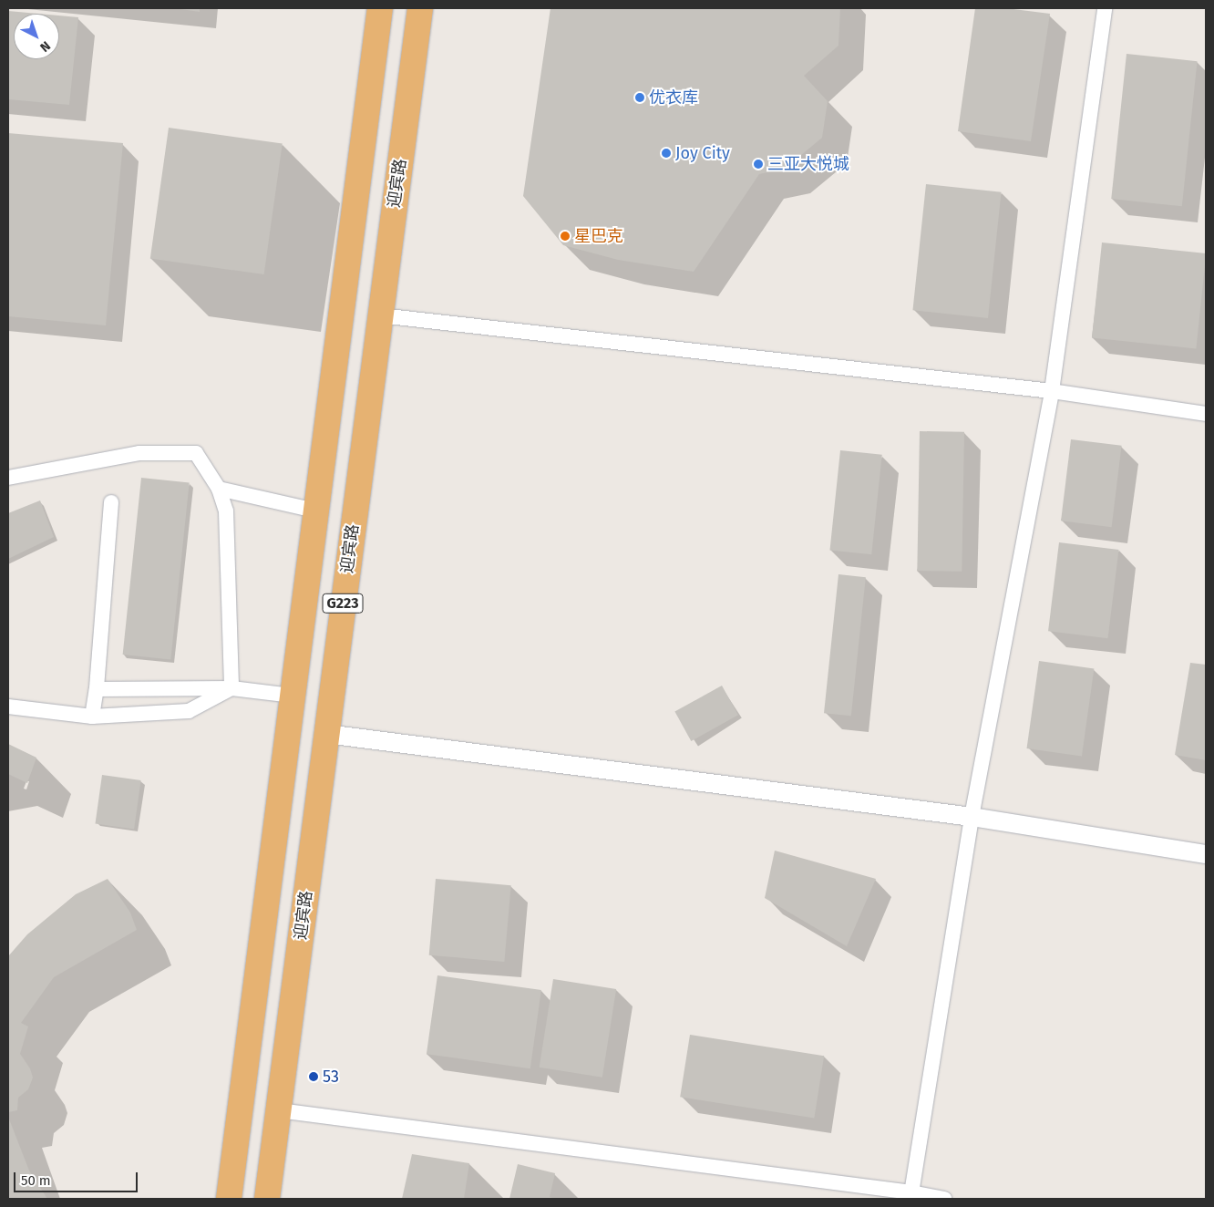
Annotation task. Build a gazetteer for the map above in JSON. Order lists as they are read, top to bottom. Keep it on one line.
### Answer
{"streets":{"highway":["迎宾路","G223"]},"places":["优衣库","Joy City","三亚大悦城","星巴克","53"],"scale_bar":"50 m","north":"bottom right"}
